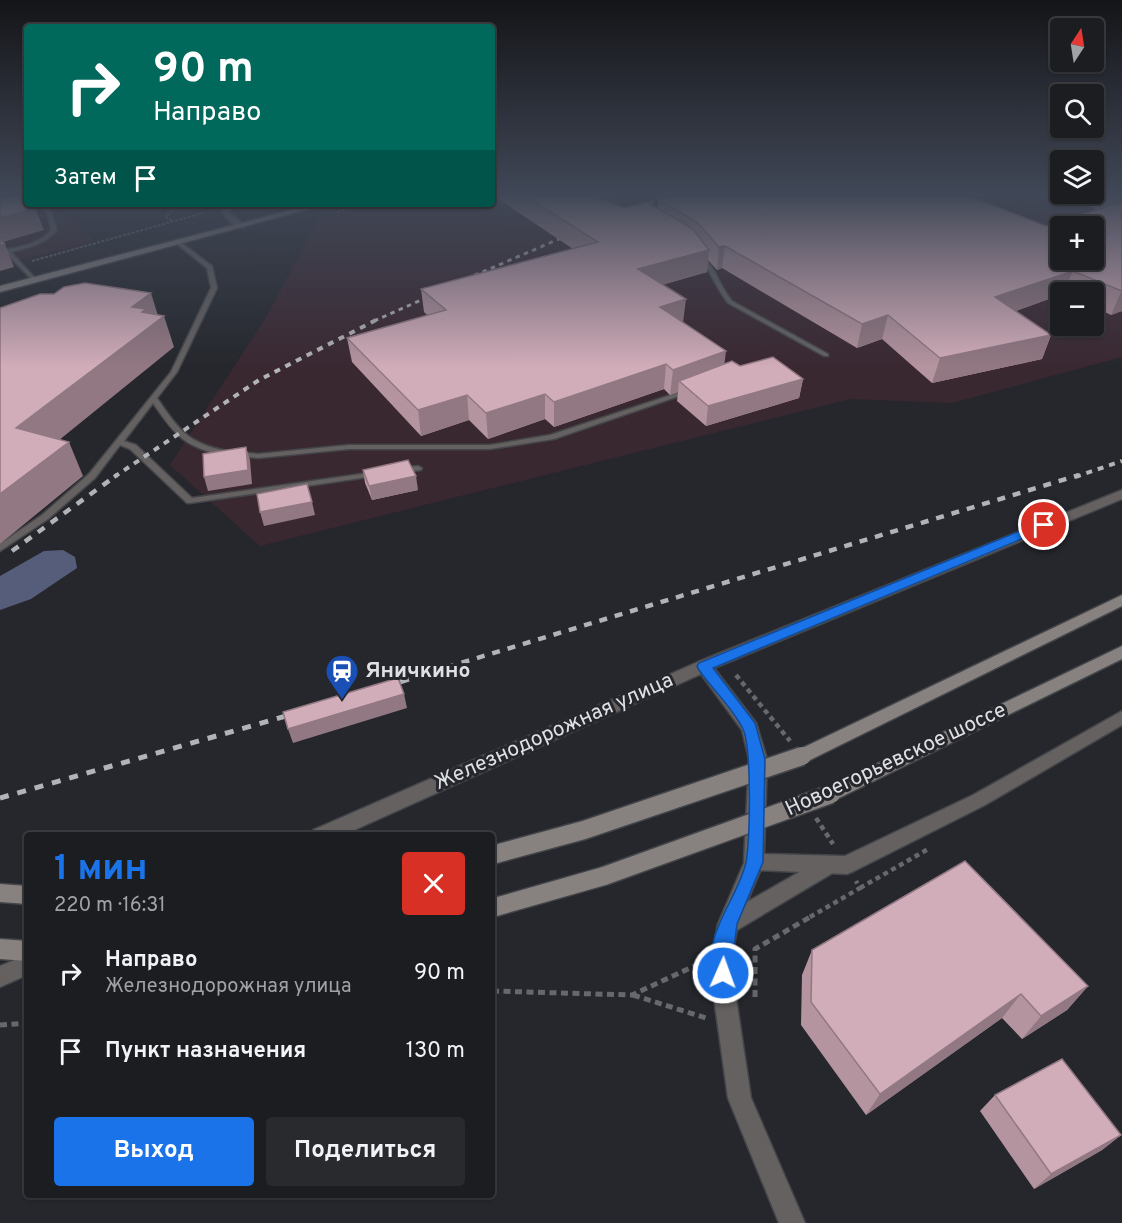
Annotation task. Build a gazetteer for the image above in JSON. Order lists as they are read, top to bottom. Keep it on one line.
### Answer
{"streets":{"main road":["Новоегорьевское шоссе"],"street":["Железнодорожная улица"]},"places":{"station":["Яничкино"]},"north":"top","page":{"map_buttons":["+","−"],"turn":["90 m","Направо"],"then":"Затем","heading":["1 мин","220 m · 16:31"],"list":[{"name":"Направо","note":"Железнодорожная улица","value":"90 m"},{"name":"Пункт назначения","value":"130 m"}],"buttons":["Выход","Поделиться"]}}
